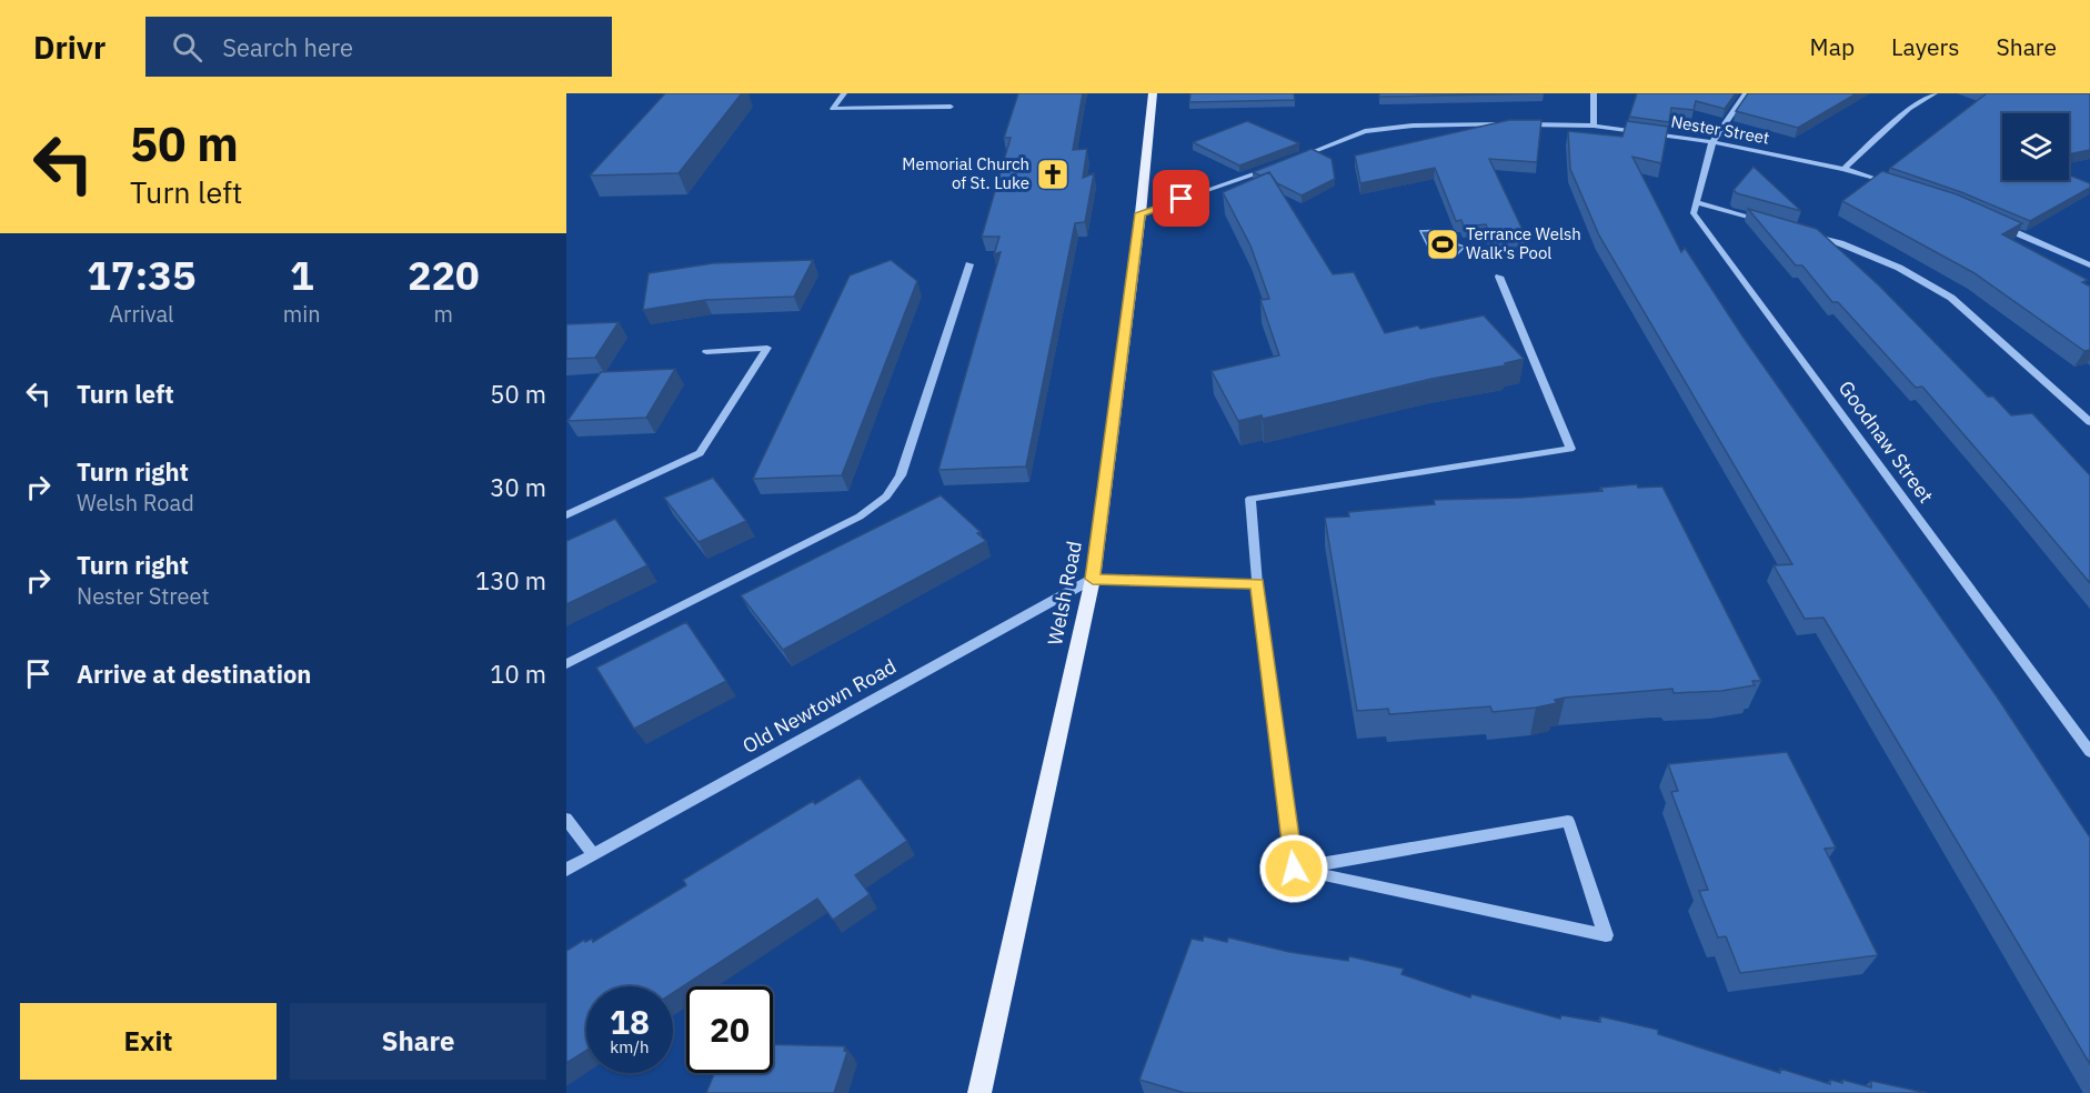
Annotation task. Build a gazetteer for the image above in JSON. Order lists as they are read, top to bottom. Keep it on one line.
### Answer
{"streets":{"main road":["Welsh Road"],"street":["Nester Street","Goodnaw Street","Old Newtown Road"]},"crossings":[["Welsh Road","Old Newtown Road"]],"places":{"church":["Memorial Church of St. Luke"],"sports":["Terrance Welsh Walk's Pool"]},"page":{"header":"Drivr","search":"Search here","nav":["Map","Layers","Share"],"turn":["50 m","Turn left"],"eta":["17:35","Arrival","1","min","220","m"],"list":[{"name":"Turn left","value":"50 m"},{"name":"Turn right","note":"Welsh Road","value":"30 m"},{"name":"Turn right","note":"Nester Street","value":"130 m"},{"name":"Arrive at destination","value":"10 m"}],"speed":"18 km/h","limit":"20","buttons":["Exit","Share"]}}
